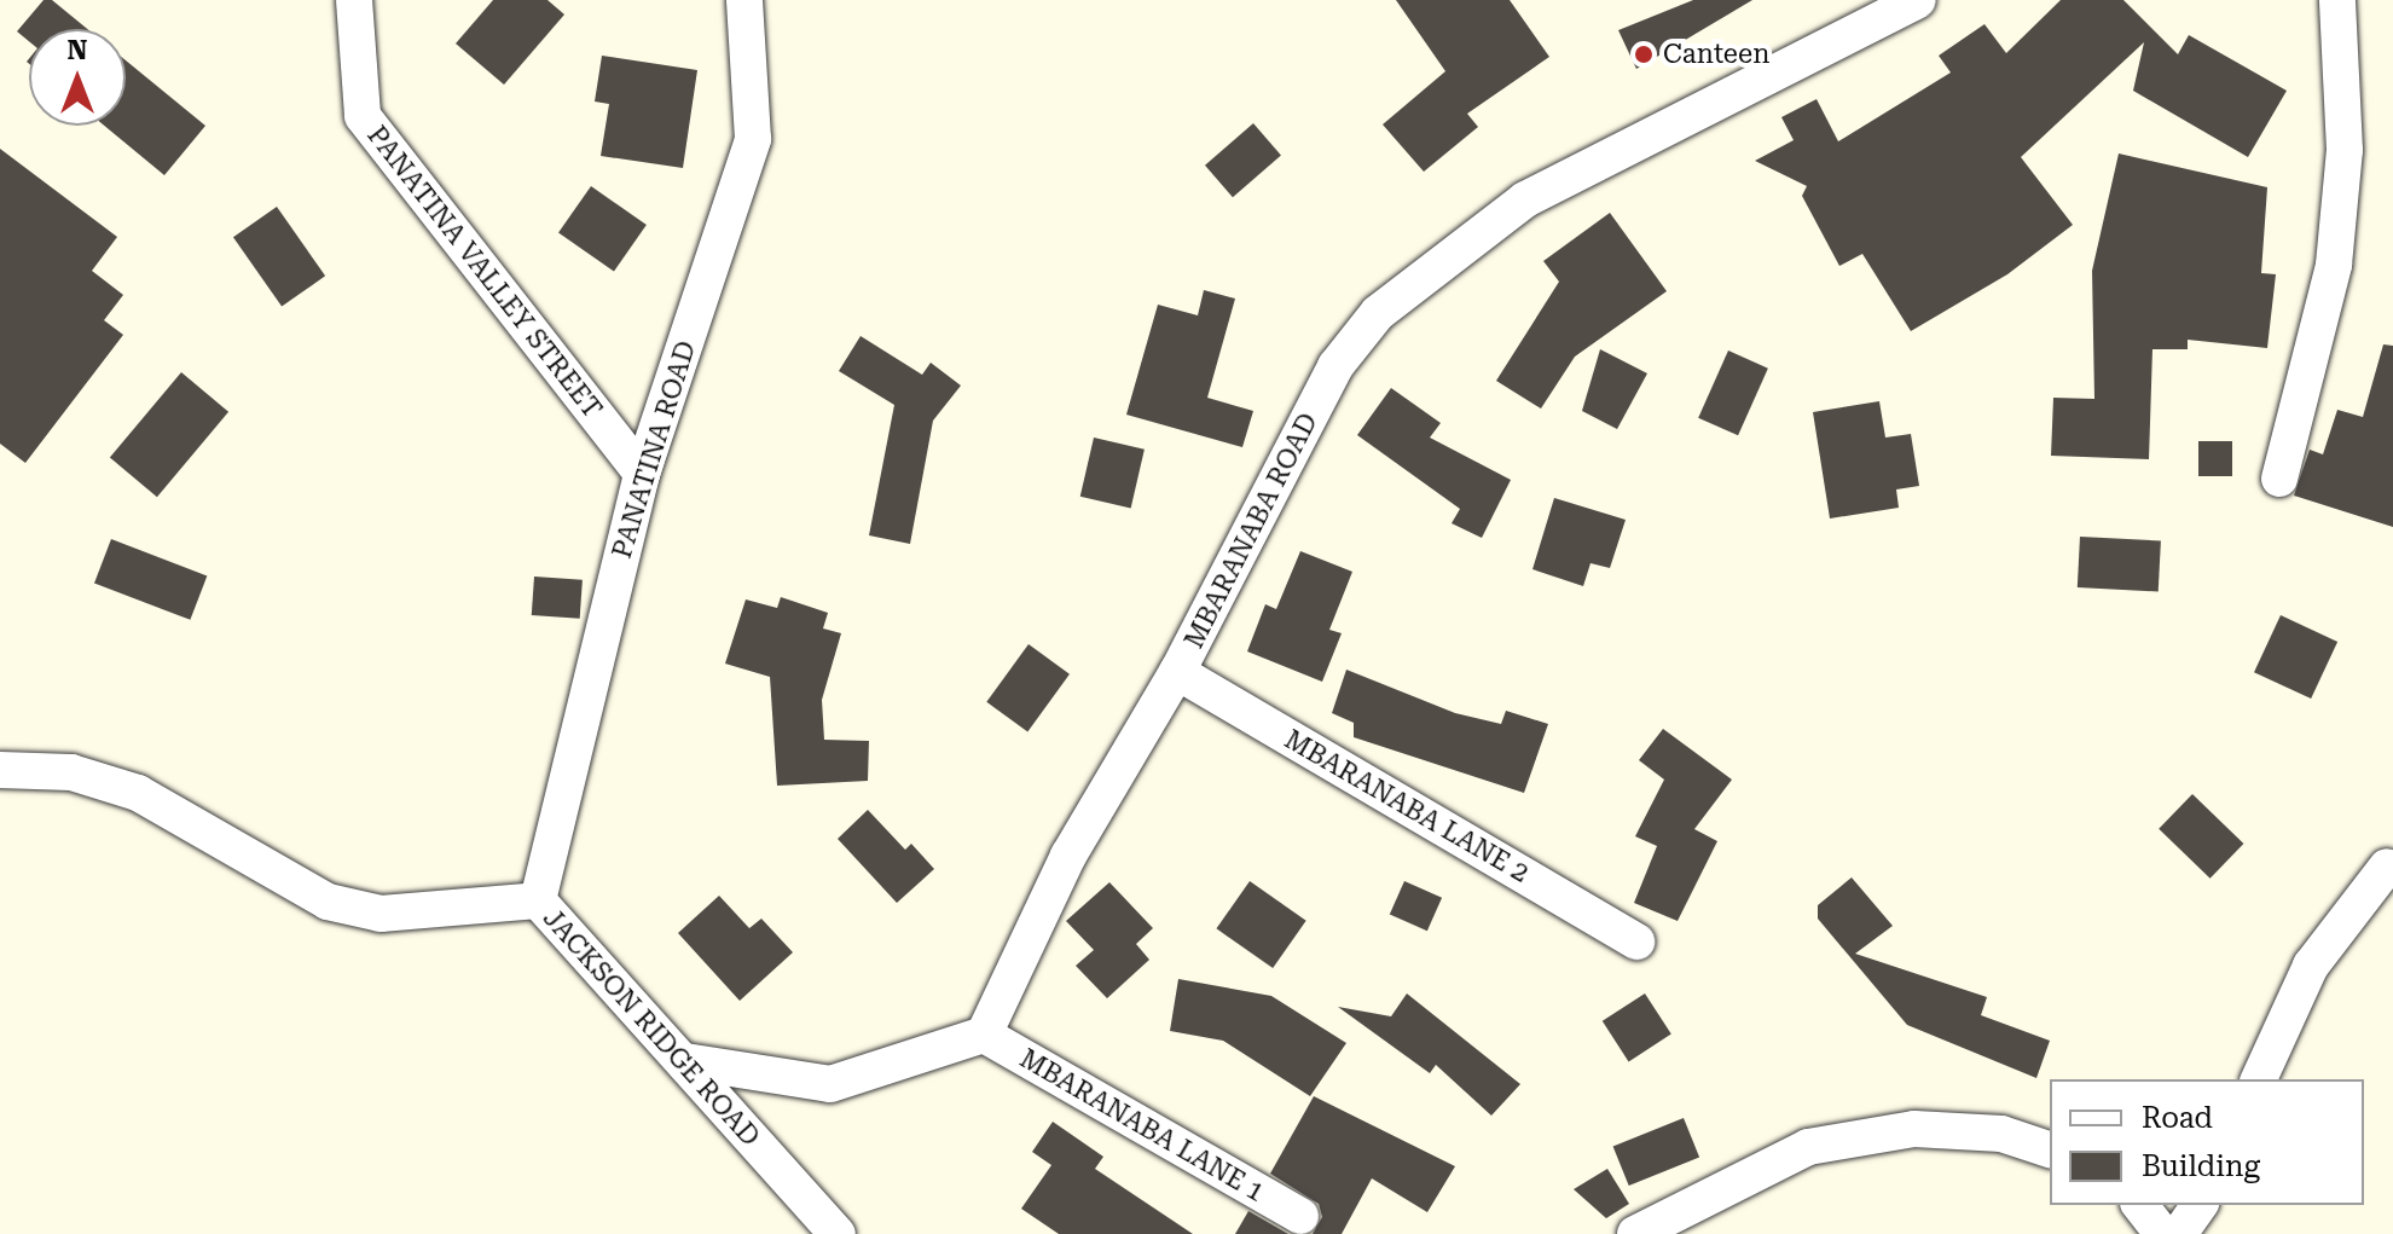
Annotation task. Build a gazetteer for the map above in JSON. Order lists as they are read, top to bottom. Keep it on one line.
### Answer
{"streets":{"street":["PANATINA VALLEY STREET","PANATINA ROAD","MBARANABA ROAD","MBARANABA LANE 2","JACKSON RIDGE ROAD","MBARANABA LANE 1"]},"crossings":[["PANATINA VALLEY STREET","PANATINA ROAD"],["PANATINA ROAD","JACKSON RIDGE ROAD"],["MBARANABA ROAD","MBARANABA LANE 2"],["MBARANABA ROAD","MBARANABA LANE 1"]],"places":["Canteen"],"legend":["Road","Building"],"north":"top"}
